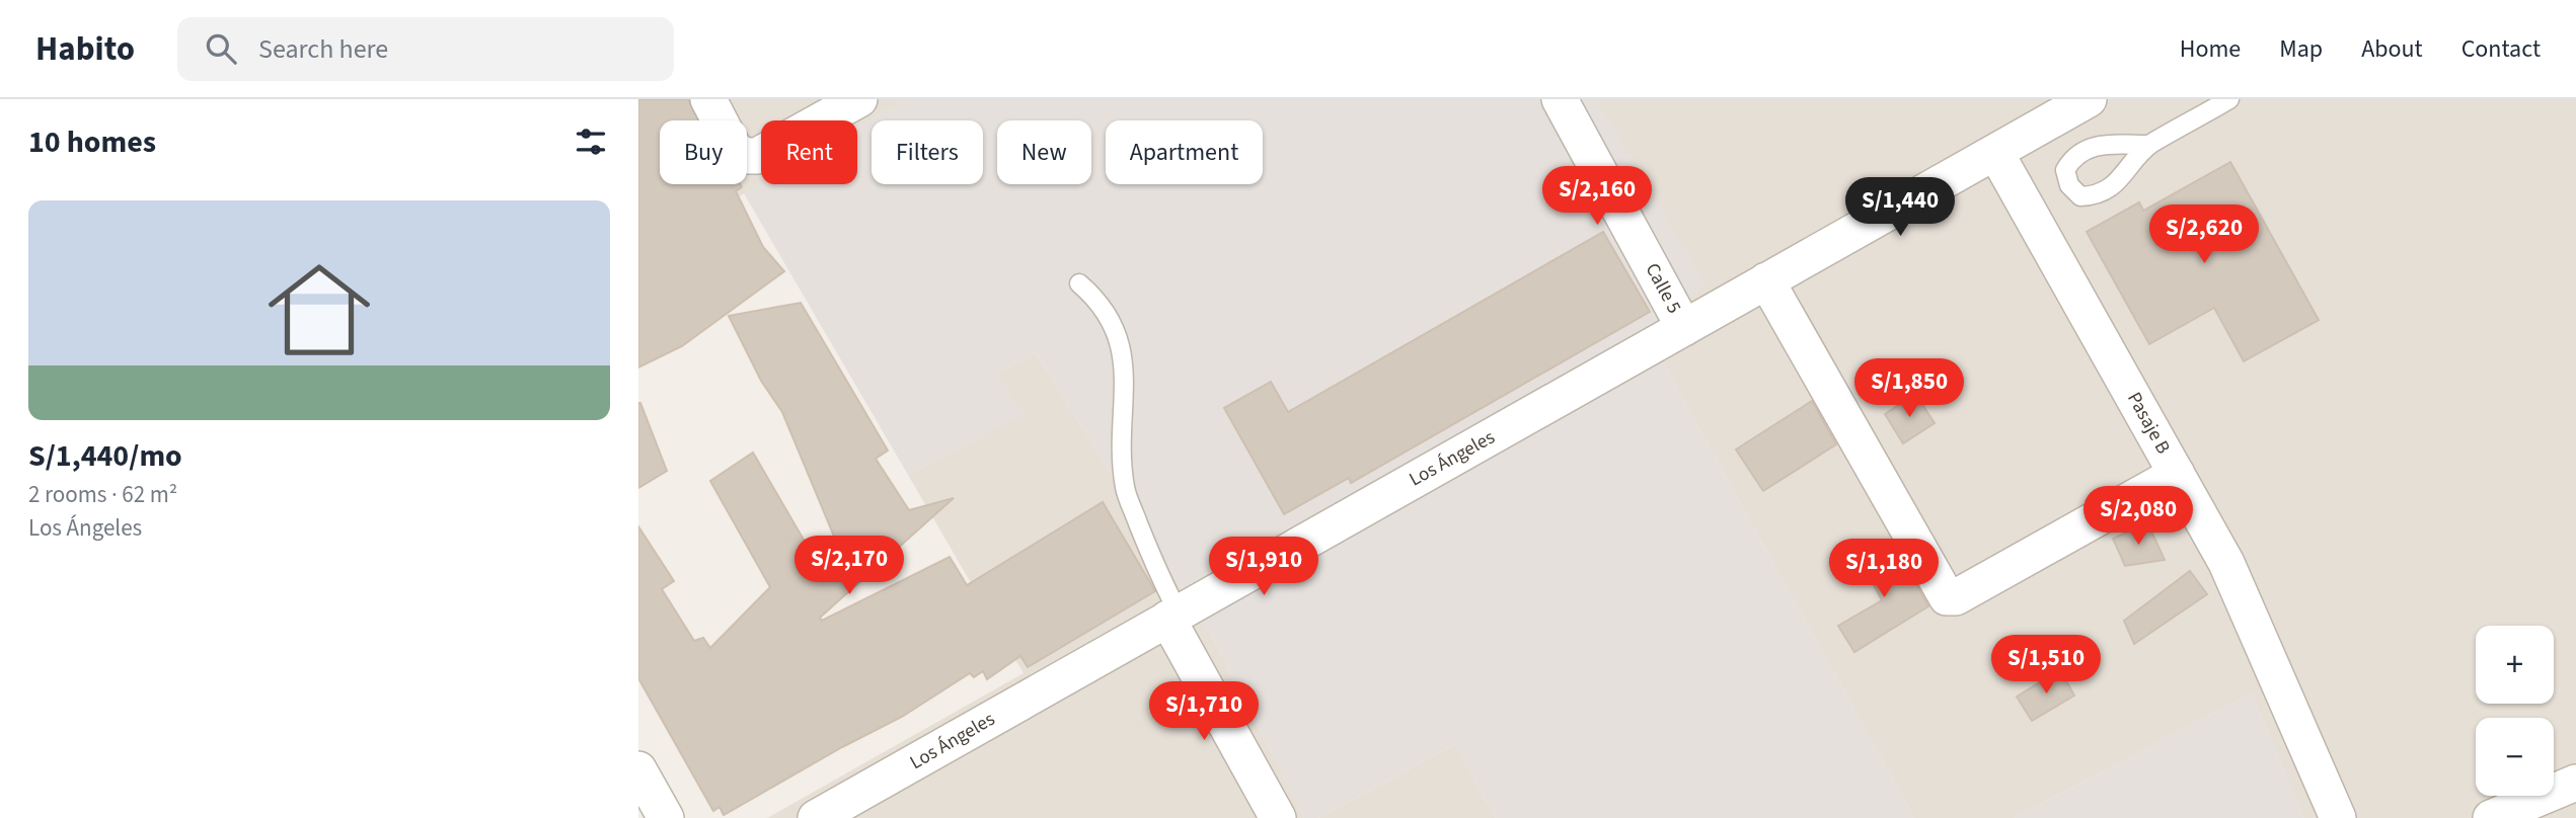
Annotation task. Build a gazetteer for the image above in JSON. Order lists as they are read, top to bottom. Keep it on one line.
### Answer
{"streets":{"street":["Calle 5","Pasaje B","Los Ángeles"]},"crossings":[["Calle 5","Los Ángeles"],["Pasaje B","Los Ángeles"]],"page":{"header":"Habito","search":"Search here","nav":["Home","Map","About","Contact"],"heading":"10 homes","chip":["Buy","Rent","Filters","New","Apartment"],"price":["S/2,160","S/1,440","S/2,620","S/1,850","S/2,080","S/2,170","S/1,910","S/1,180","S/1,510","S/1,710"],"list":[{"name":"S/1,440/mo","note":"2 rooms · 62 m² · Los Ángeles"}],"map_buttons":["+","−"]}}
